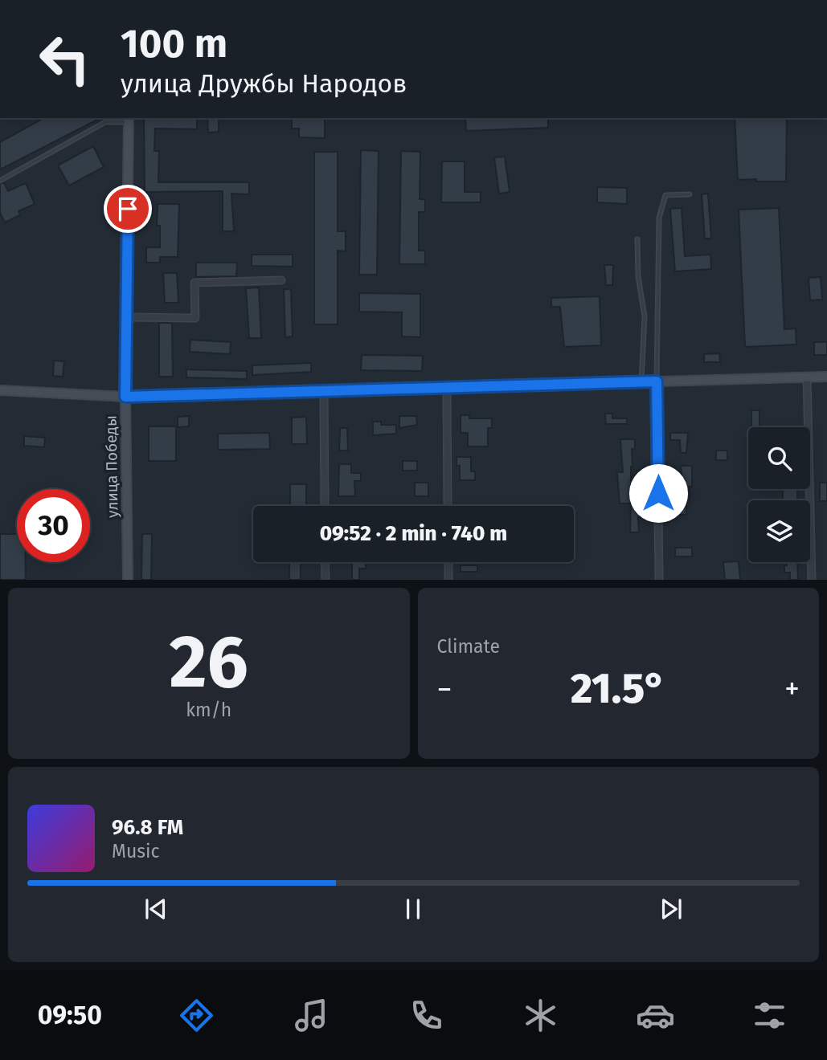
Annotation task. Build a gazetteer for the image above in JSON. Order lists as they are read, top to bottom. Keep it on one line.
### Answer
{"streets":{"street":["улица Победы"]},"page":{"turn":["100 m","улица Дружбы Народов"],"limit":"30","trip":"09:52 · 2 min · 740 m","tile":[["26","km/h"],"Climate"],"heat":["−","21.5°","+"],"song":["96.8 FM","Music"],"tabs":"09:50"}}
